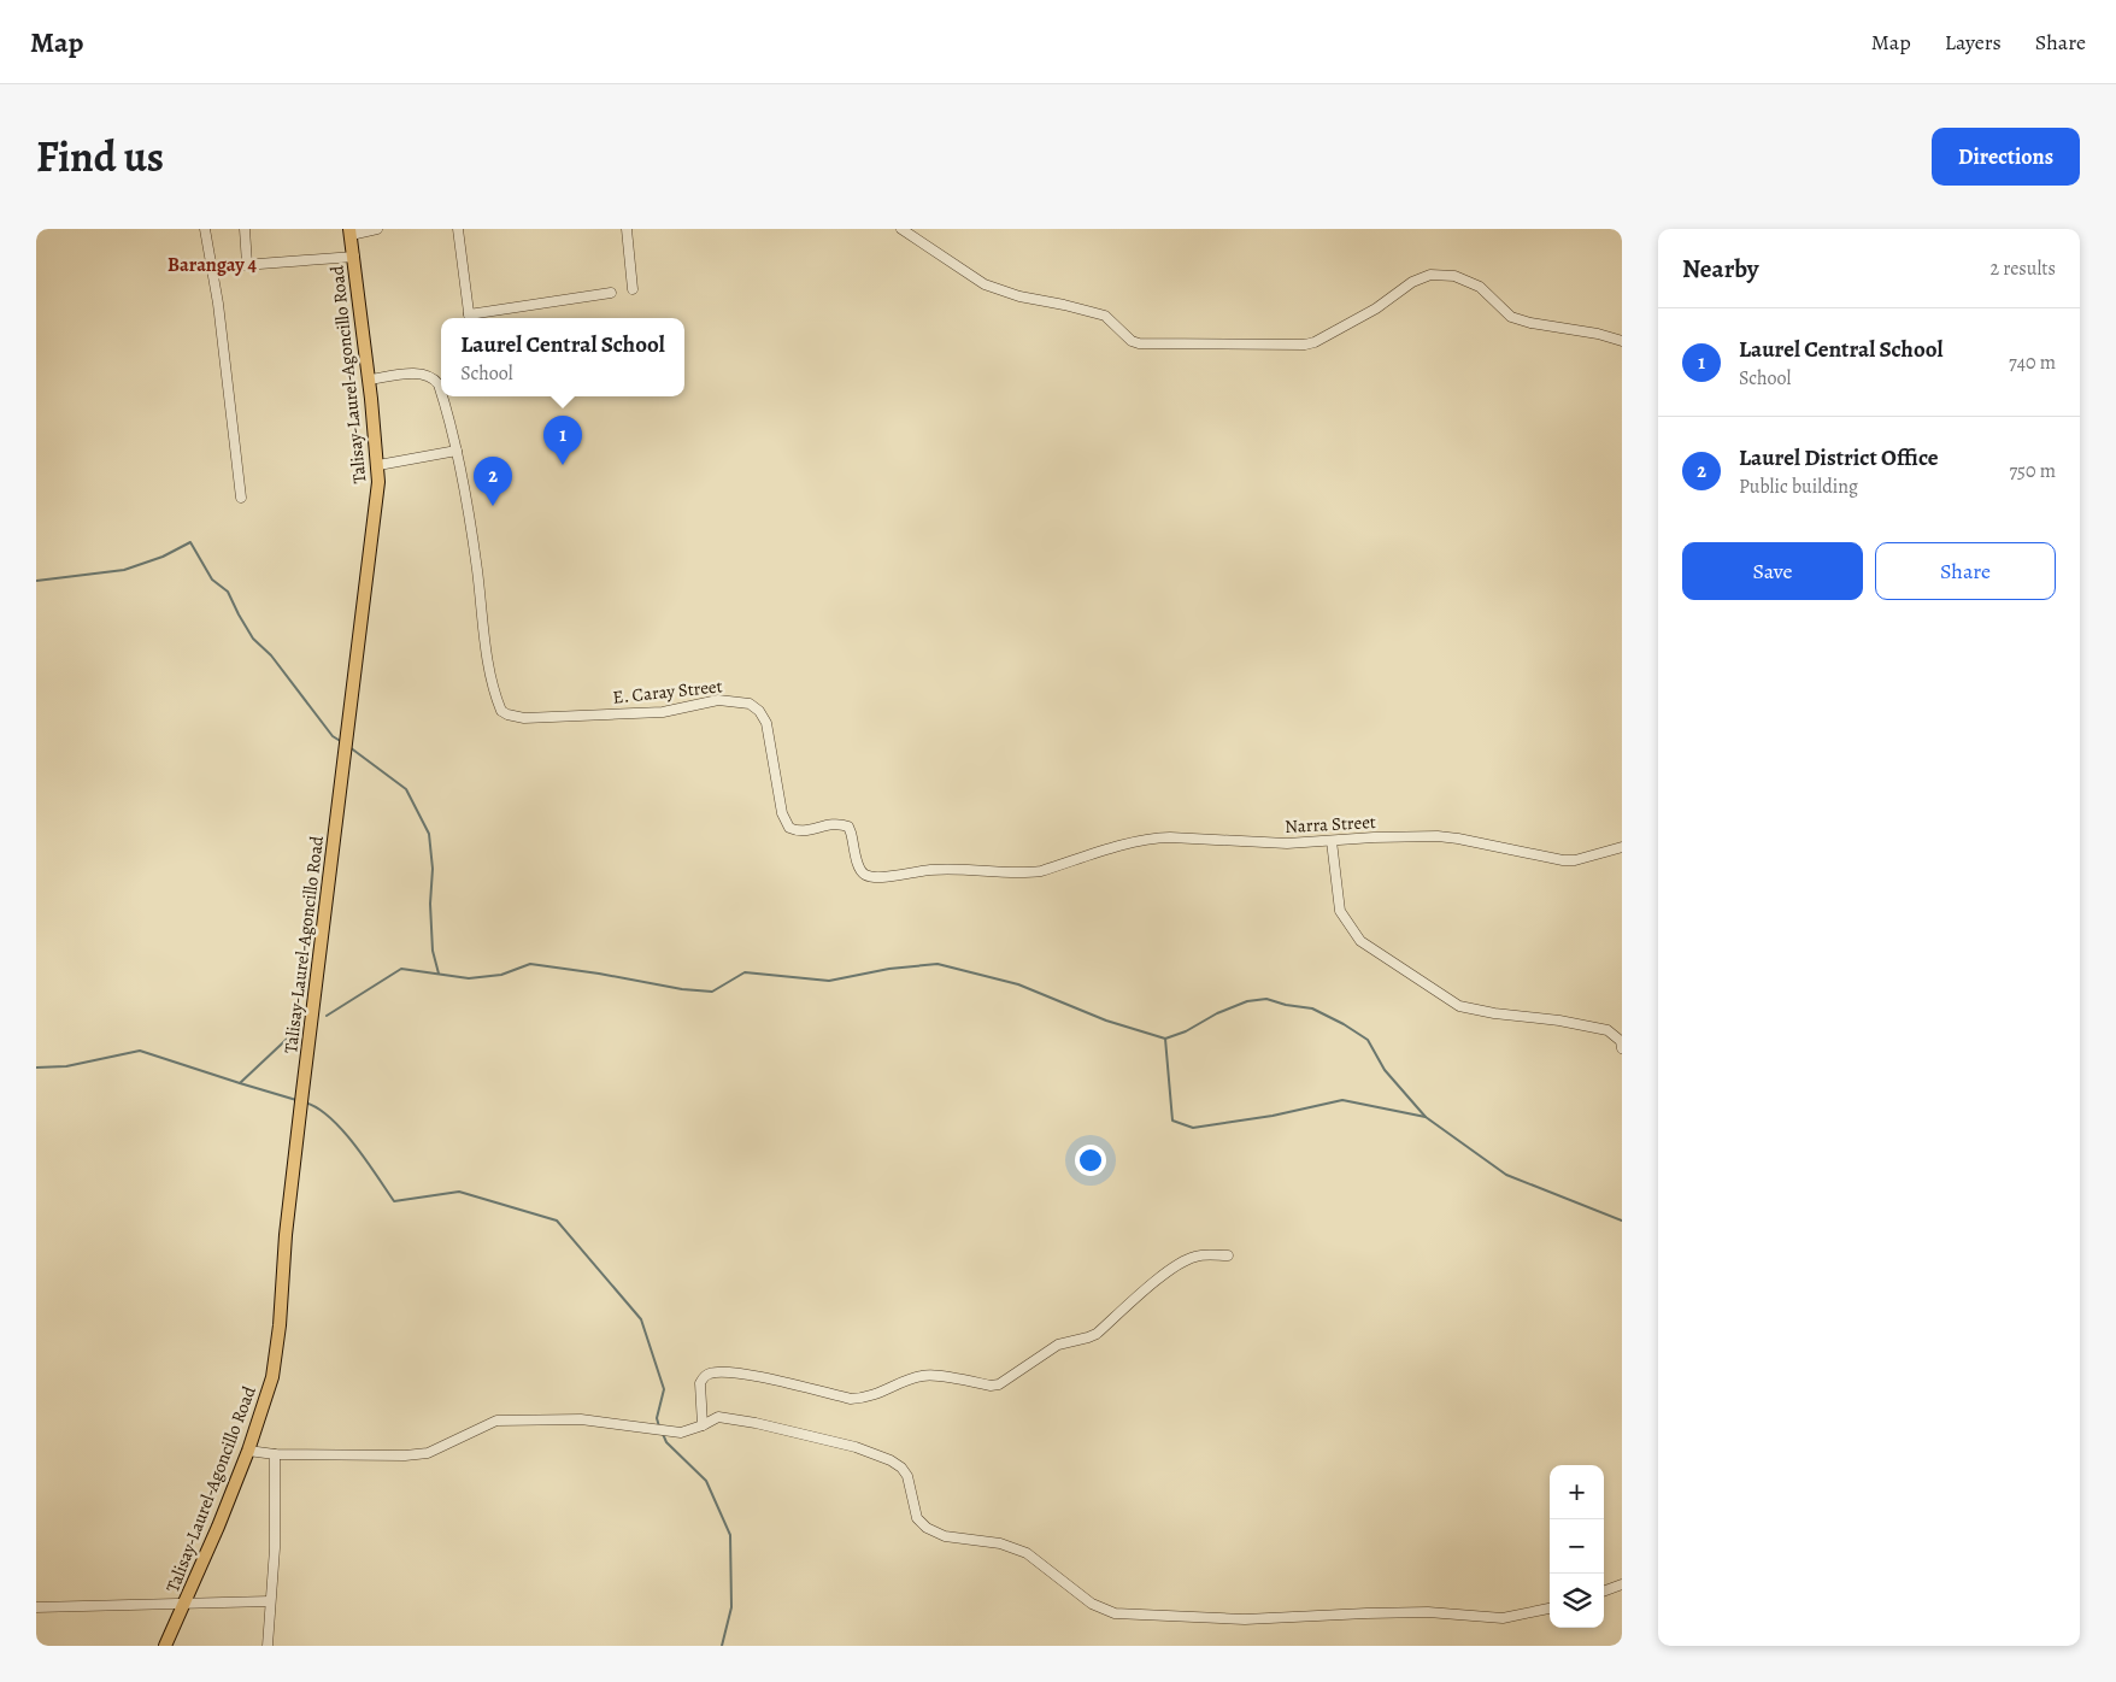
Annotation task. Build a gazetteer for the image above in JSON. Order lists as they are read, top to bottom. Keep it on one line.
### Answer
{"streets":{"main road":["Talisay-Laurel-Agoncillo Road"],"street":["E. Caray Street","Narra Street"]},"crossings":[["E. Caray Street","Narra Street"]],"districts":["Barangay 4"],"page":{"header":"Map","nav":["Map","Layers","Share"],"title":"Find us","buttons":["Directions",["Save","Share"]],"heading":["Nearby","2 results"],"list":[{"mark":"1","name":"Laurel Central School","note":"School","value":"740 m"},{"mark":"2","name":"Laurel District Office","note":"Public building","value":"750 m"}],"popup":["Laurel Central School","School"],"pins":["1","2"],"map_buttons":["+","−"]}}
